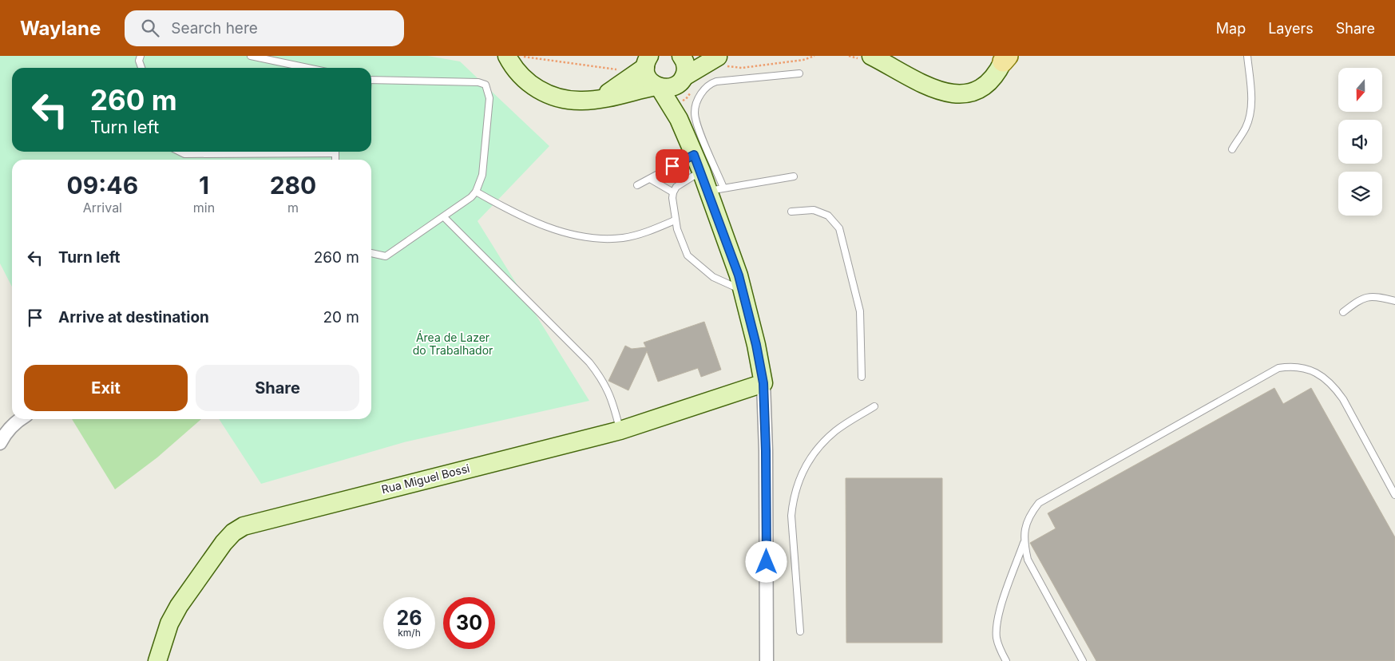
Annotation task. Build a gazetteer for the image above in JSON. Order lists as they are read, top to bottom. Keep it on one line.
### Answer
{"streets":{"main road":["Rua Miguel Bossi"]},"parks":["Área de Lazer do Trabalhador"],"north":"bottom","page":{"header":"Waylane","search":"Search here","nav":["Map","Layers","Share"],"turn":["260 m","Turn left"],"eta":["09:46","Arrival","1","min","280","m"],"list":[{"name":"Turn left","value":"260 m"},{"name":"Arrive at destination","value":"20 m"}],"buttons":["Exit","Share"],"speed":"26 km/h","limit":"30"}}
